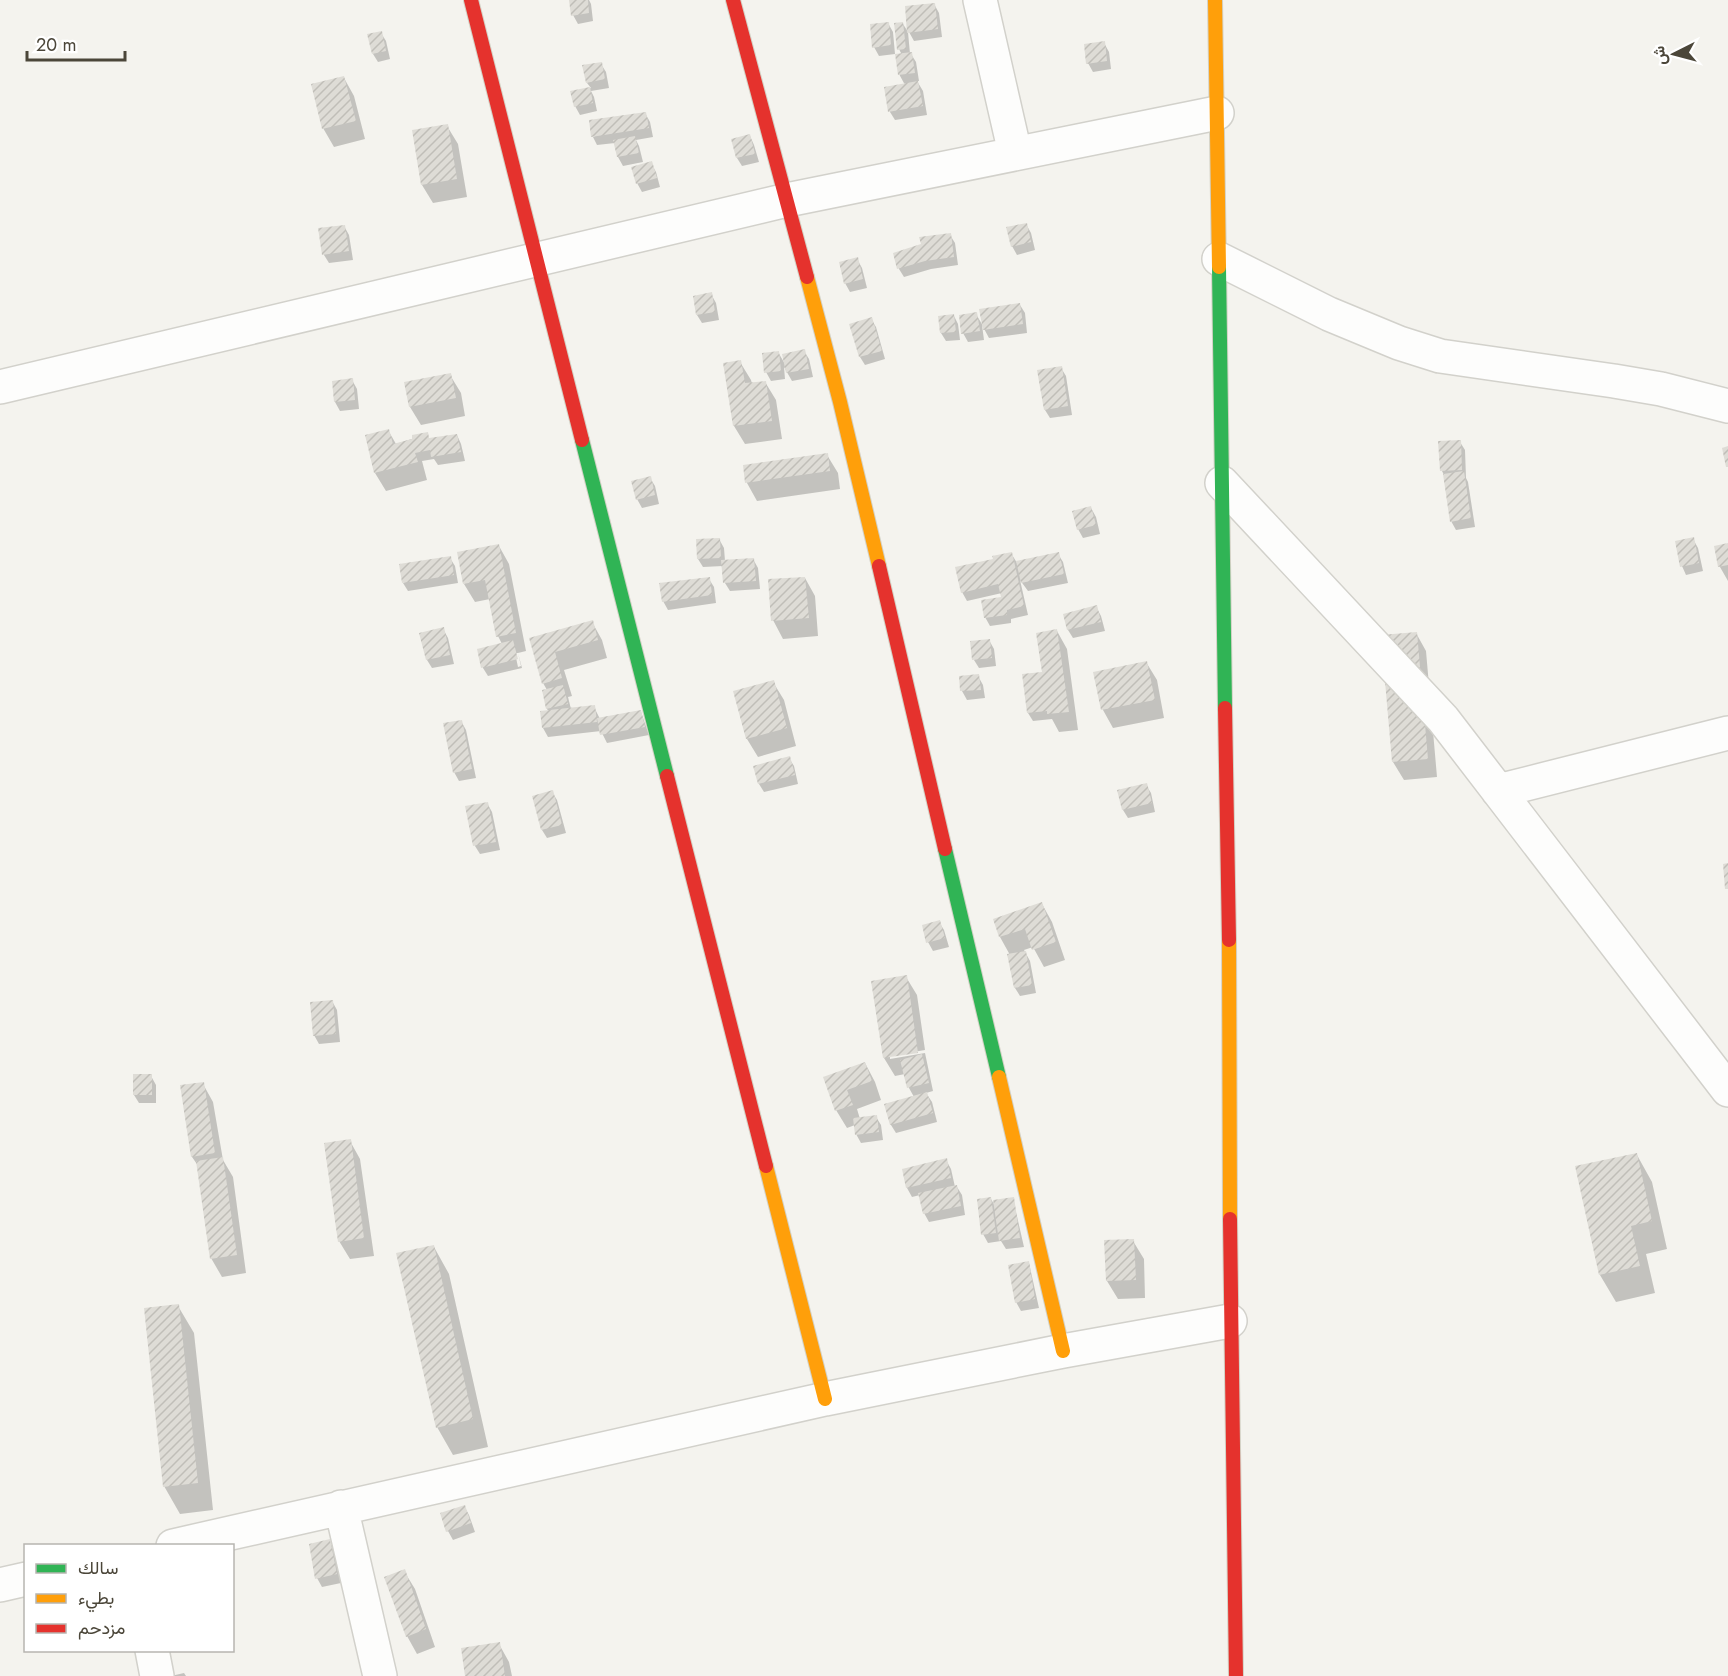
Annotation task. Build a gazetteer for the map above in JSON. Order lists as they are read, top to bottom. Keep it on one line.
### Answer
{"legend":["سالك","بطيء","مزدحم"],"scale_bar":"20 m","north":"left"}
